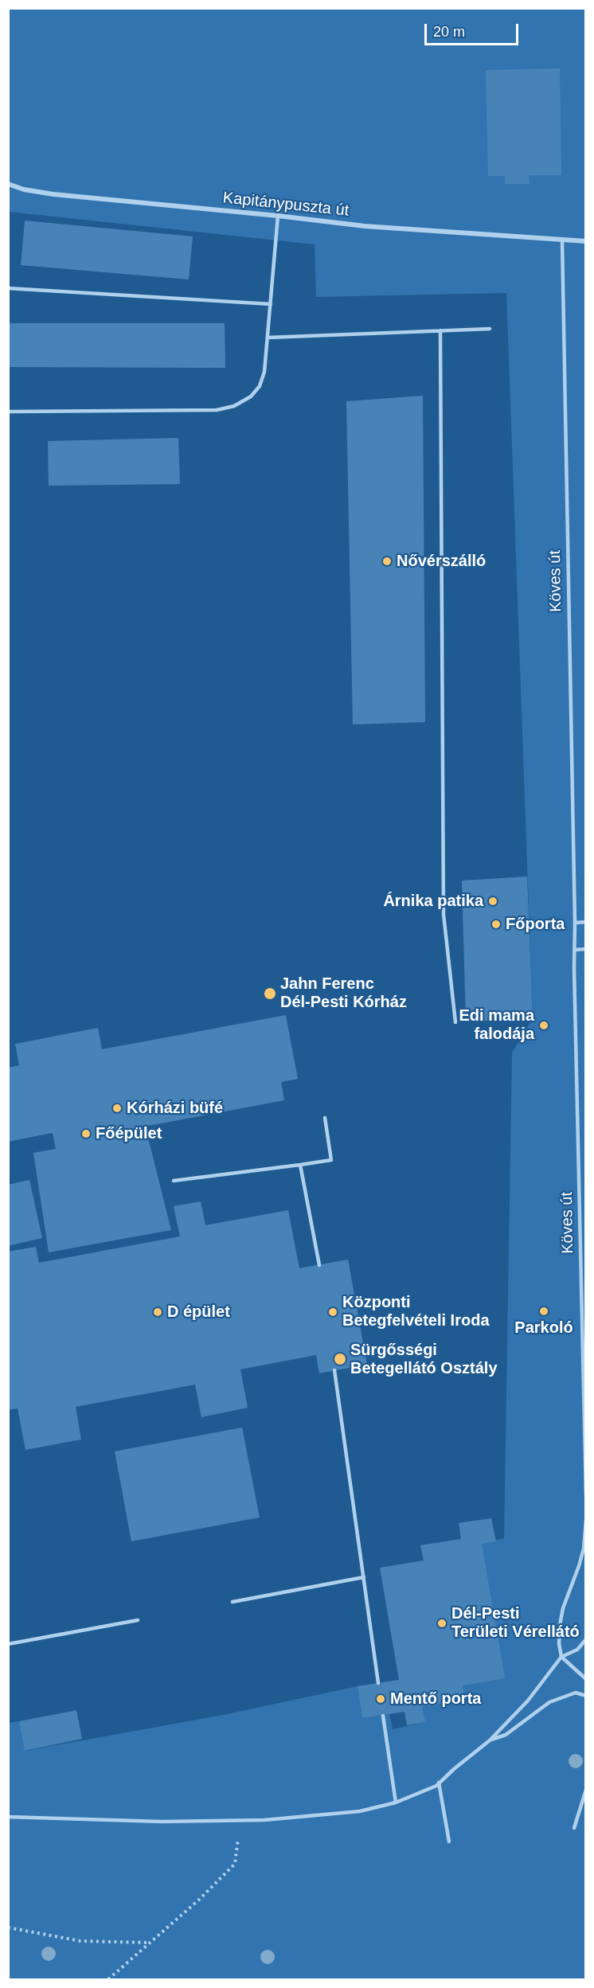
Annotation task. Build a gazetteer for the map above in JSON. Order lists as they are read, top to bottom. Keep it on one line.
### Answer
{"streets":{"street":["Kapitánypuszta út"],"lane":["Köves út"]},"crossings":[["Kapitánypuszta út","Köves út"]],"places":["Nővérszálló","Árnika patika","Főporta","Jahn Ferenc Dél-Pesti Kórház","Edi mama falodája","Kórházi büfé","Főépület","Parkoló","D épület","Központi Betegfelvételi Iroda","Sürgősségi Betegellátó Osztály","Dél-Pesti Területi Vérellátó","Mentő porta"],"scale_bar":"20 m"}
